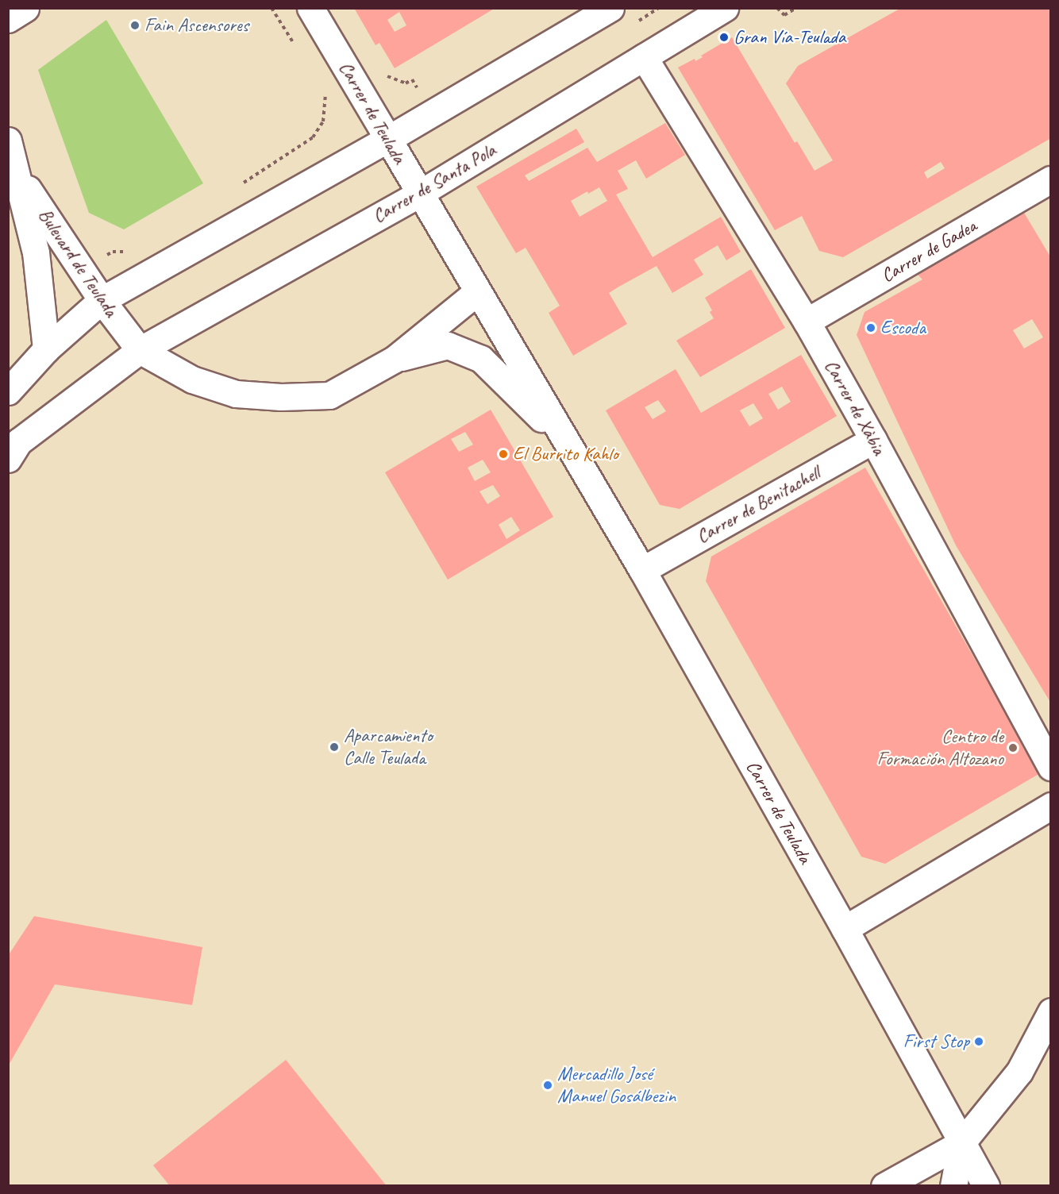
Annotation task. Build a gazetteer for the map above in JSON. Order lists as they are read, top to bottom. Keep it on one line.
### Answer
{"streets":{"street":["Carrer de Teulada","Carrer de Santa Pola","Carrer de Gadea","Bulevard de Teulada","Carrer de Xàbia","Carrer de Benitachell"]},"crossings":[["Carrer de Teulada","Carrer de Santa Pola"],["Carrer de Teulada","Bulevard de Teulada"],["Carrer de Teulada","Carrer de Benitachell"],["Carrer de Santa Pola","Bulevard de Teulada"],["Carrer de Santa Pola","Carrer de Xàbia"],["Carrer de Gadea","Carrer de Xàbia"],["Carrer de Xàbia","Carrer de Benitachell"]],"places":["Fain Ascensores","Gran Vía-Teulada","Escoda","El Burrito Kahlo","Aparcamiento Calle Teulada","Centro de Formación Altozano","First Stop","Mercadillo José Manuel Gosálbezin"]}
